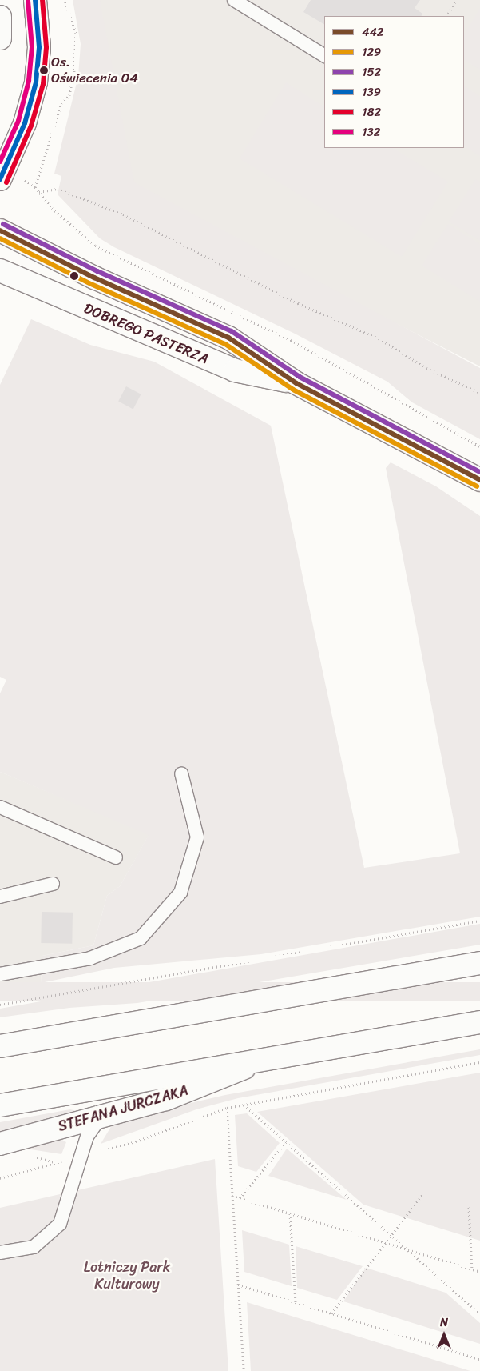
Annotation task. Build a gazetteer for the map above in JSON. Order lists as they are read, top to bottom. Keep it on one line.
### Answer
{"streets":{"street":["DOBREGO PASTERZA","STEFANA JURCZAKA"]},"parks":["Lotniczy Park Kulturowy"],"places":["Os. Oświecenia 04"],"lines":["transit line 139","transit line 182","transit line 132","transit line 152","transit line 442","transit line 129"],"legend":["442","129","152","139","182","132"],"north":"top"}
